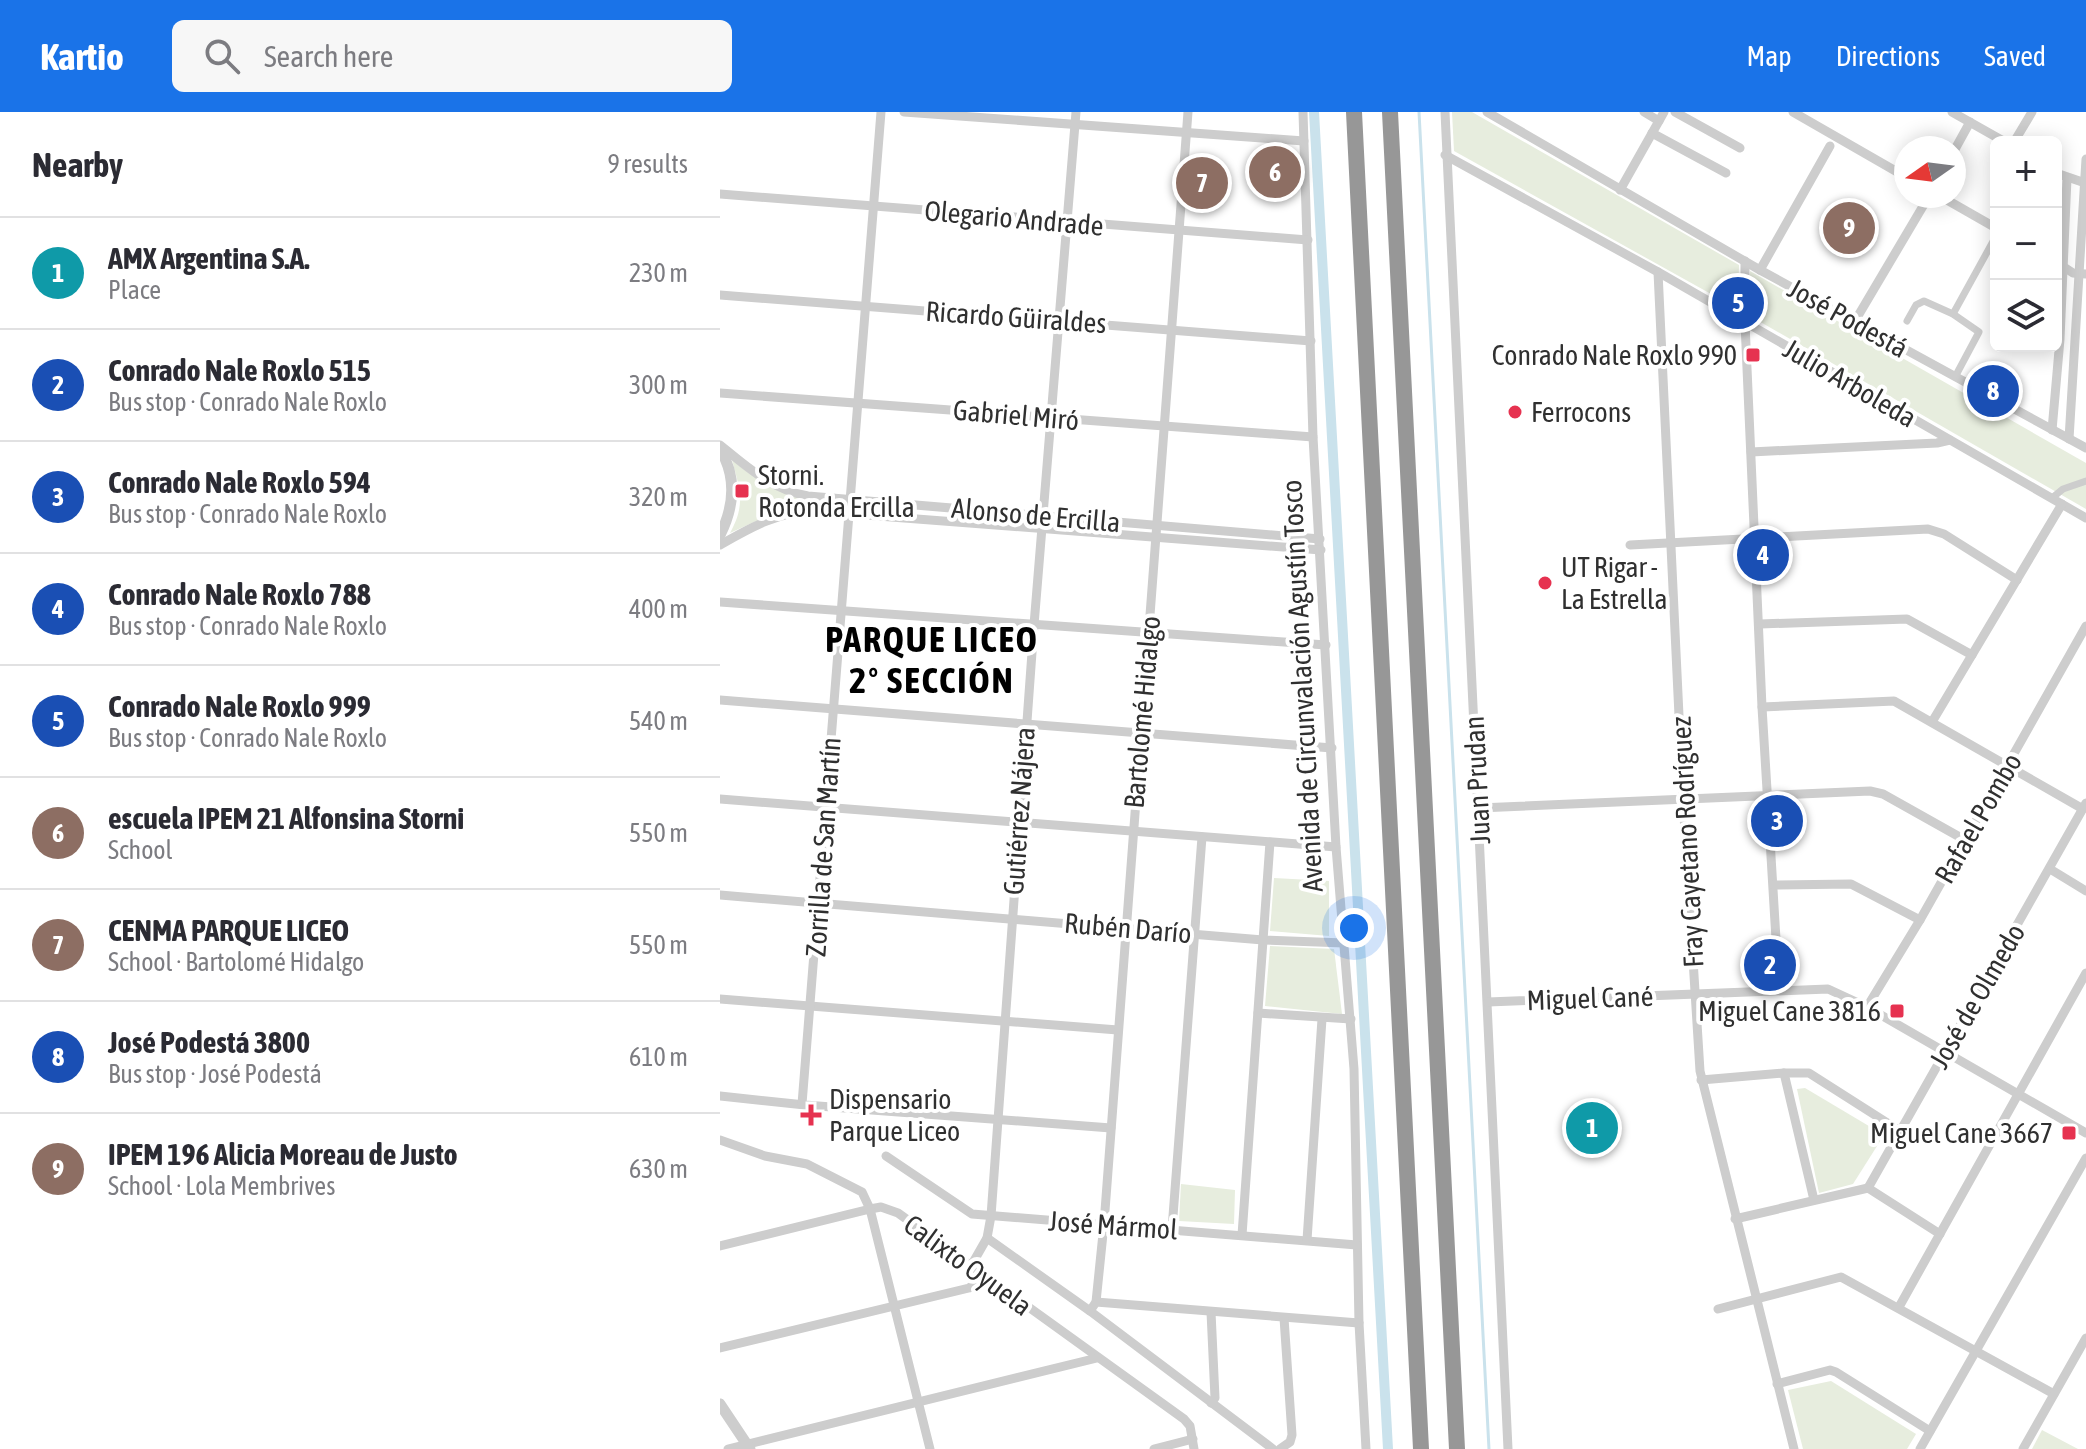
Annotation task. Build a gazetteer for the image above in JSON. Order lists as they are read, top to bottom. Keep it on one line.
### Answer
{"streets":{"street":["Olegario Andrade","Ricardo Güiraldes","José Podestá","Julio Arboleda","Gabriel Miró","Alonso de Ercilla","Avenida de Circunvalación Agustín Tosco","Bartolomé Hidalgo","Juan Prudan","Gutiérrez Nájera","Rafael Pombo","Fray Cayetano Rodríguez","Zorrilla de San Martín","Rubén Darío","José de Olmedo","Miguel Cané","José Mármol","Calixto Oyuela"]},"crossings":[["Olegario Andrade","Avenida de Circunvalación Agustín Tosco"],["Olegario Andrade","Bartolomé Hidalgo"],["Olegario Andrade","Gutiérrez Nájera"],["Olegario Andrade","Zorrilla de San Martín"],["Ricardo Güiraldes","Avenida de Circunvalación Agustín Tosco"],["Ricardo Güiraldes","Bartolomé Hidalgo"],["Ricardo Güiraldes","Gutiérrez Nájera"],["Ricardo Güiraldes","Zorrilla de San Martín"],["Julio Arboleda","Juan Prudan"],["Julio Arboleda","Fray Cayetano Rodríguez"],["Gabriel Miró","Avenida de Circunvalación Agustín Tosco"],["Gabriel Miró","Bartolomé Hidalgo"],["Gabriel Miró","Gutiérrez Nájera"],["Gabriel Miró","Zorrilla de San Martín"],["Alonso de Ercilla","Avenida de Circunvalación Agustín Tosco"],["Alonso de Ercilla","Bartolomé Hidalgo"],["Alonso de Ercilla","Gutiérrez Nájera"],["Alonso de Ercilla","Zorrilla de San Martín"],["Avenida de Circunvalación Agustín Tosco","Rubén Darío"],["Avenida de Circunvalación Agustín Tosco","José Mármol"],["Bartolomé Hidalgo","Rubén Darío"],["Bartolomé Hidalgo","José Mármol"],["Bartolomé Hidalgo","Calixto Oyuela"],["Juan Prudan","Miguel Cané"],["Gutiérrez Nájera","Rubén Darío"],["Gutiérrez Nájera","José Mármol"],["Gutiérrez Nájera","Calixto Oyuela"],["Rafael Pombo","Miguel Cané"],["Fray Cayetano Rodríguez","Miguel Cané"],["Zorrilla de San Martín","Rubén Darío"],["José de Olmedo","Miguel Cané"]],"districts":["PARQUE LICEO 2° SECCIÓN"],"places":{"transit":["Conrado Nale Roxlo 990","Storni. Rotonda Ercilla","Miguel Cane 3816","Miguel Cane 3667"],"other":["Ferrocons","UT Rigar - La Estrella"],"health":["Dispensario Parque Liceo"]},"north":"left","page":{"header":"Kartio","search":"Search here","nav":["Map","Directions","Saved"],"heading":["Nearby","9 results"],"map_buttons":["+","−"],"pins":["6","7","9","5","8","4","3","2","1"],"list":[{"mark":"1","name":"AMX Argentina S.A.","note":"Place","value":"230 m"},{"mark":"2","name":"Conrado Nale Roxlo 515","note":"Bus stop · Conrado Nale Roxlo","value":"300 m"},{"mark":"3","name":"Conrado Nale Roxlo 594","note":"Bus stop · Conrado Nale Roxlo","value":"320 m"},{"mark":"4","name":"Conrado Nale Roxlo 788","note":"Bus stop · Conrado Nale Roxlo","value":"400 m"},{"mark":"5","name":"Conrado Nale Roxlo 999","note":"Bus stop · Conrado Nale Roxlo","value":"540 m"},{"mark":"6","name":"escuela IPEM 21 Alfonsina Storni","note":"School","value":"550 m"},{"mark":"7","name":"CENMA PARQUE LICEO","note":"School · Bartolomé Hidalgo","value":"550 m"},{"mark":"8","name":"José Podestá 3800","note":"Bus stop · José Podestá","value":"610 m"},{"mark":"9","name":"IPEM 196 Alicia Moreau de Justo","note":"School · Lola Membrives","value":"630 m"}]}}
